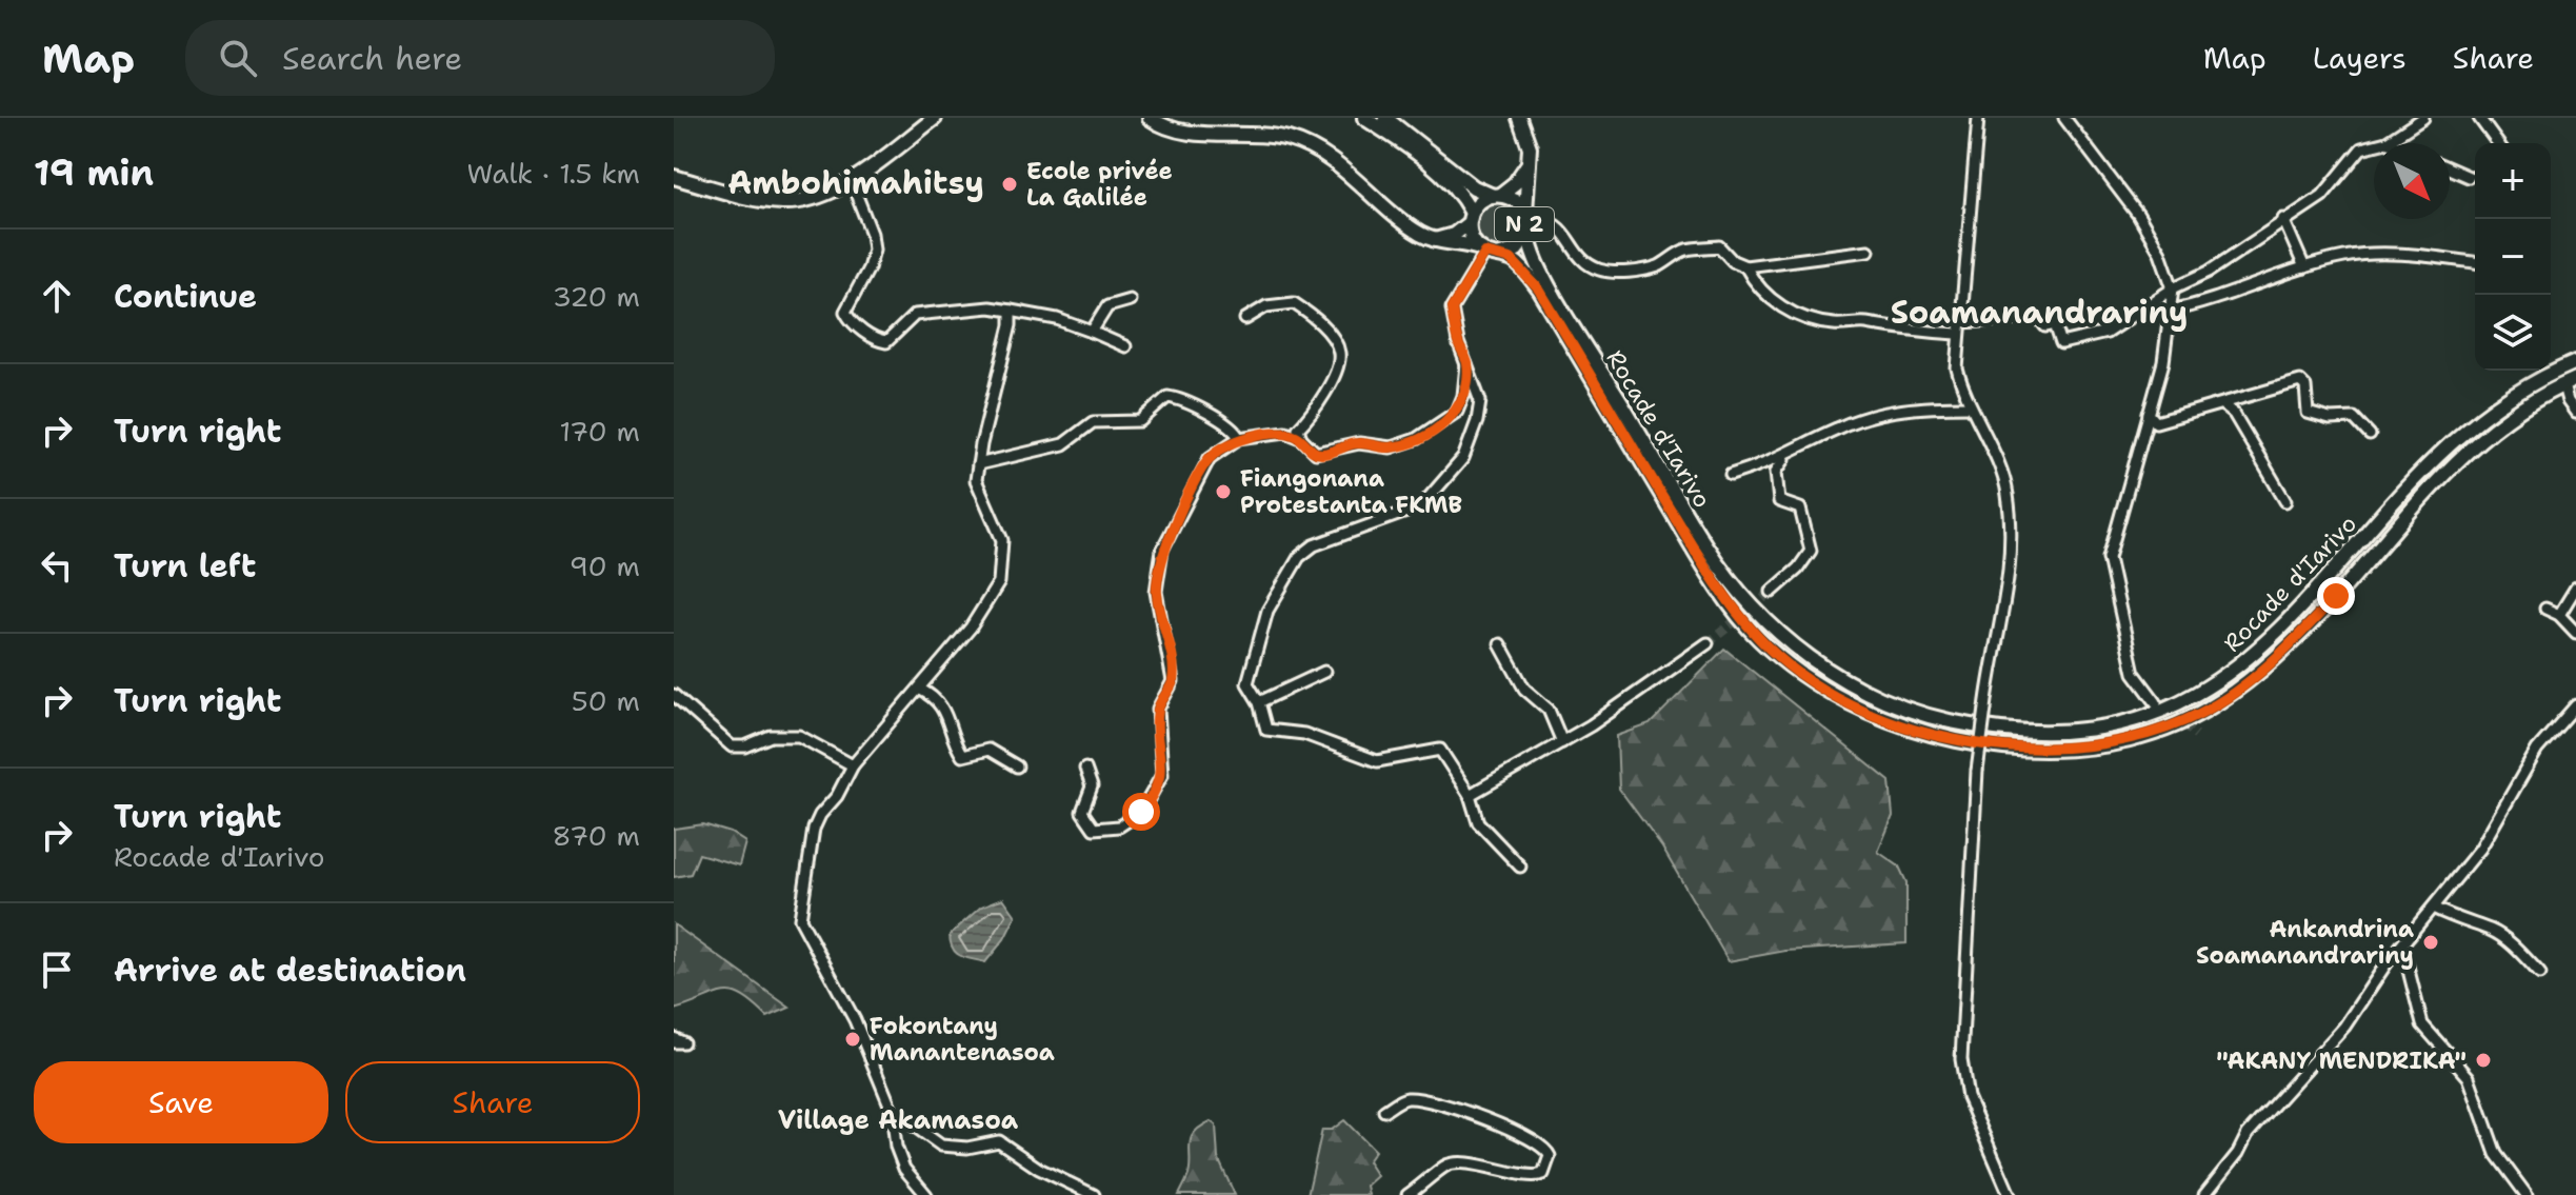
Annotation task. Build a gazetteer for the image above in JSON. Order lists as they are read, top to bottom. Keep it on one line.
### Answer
{"streets":{"main road":["N 2","Rocade d'Iarivo"]},"crossings":[["N 2","Rocade d'Iarivo"]],"districts":["Ambohimahitsy","Soamanandrariny","Village Akamasoa"],"places":["Ecole privée La Galilée","Fiangonana Protestanta FKMB","Ankandrina Soamanandrariny","Fokontany Manantenasoa","\"AKANY MENDRIKA\""],"north":"bottom right","page":{"header":"Map","search":"Search here","nav":["Map","Layers","Share"],"heading":["19 min","Walk · 1.5 km"],"map_buttons":["+","−"],"list":[["Continue","320 m"],["Turn right","170 m"],["Turn left","90 m"],["Turn right","50 m"],["Turn right","Rocade d'Iarivo","870 m"],"Arrive at destination"],"buttons":["Save","Share"]}}
